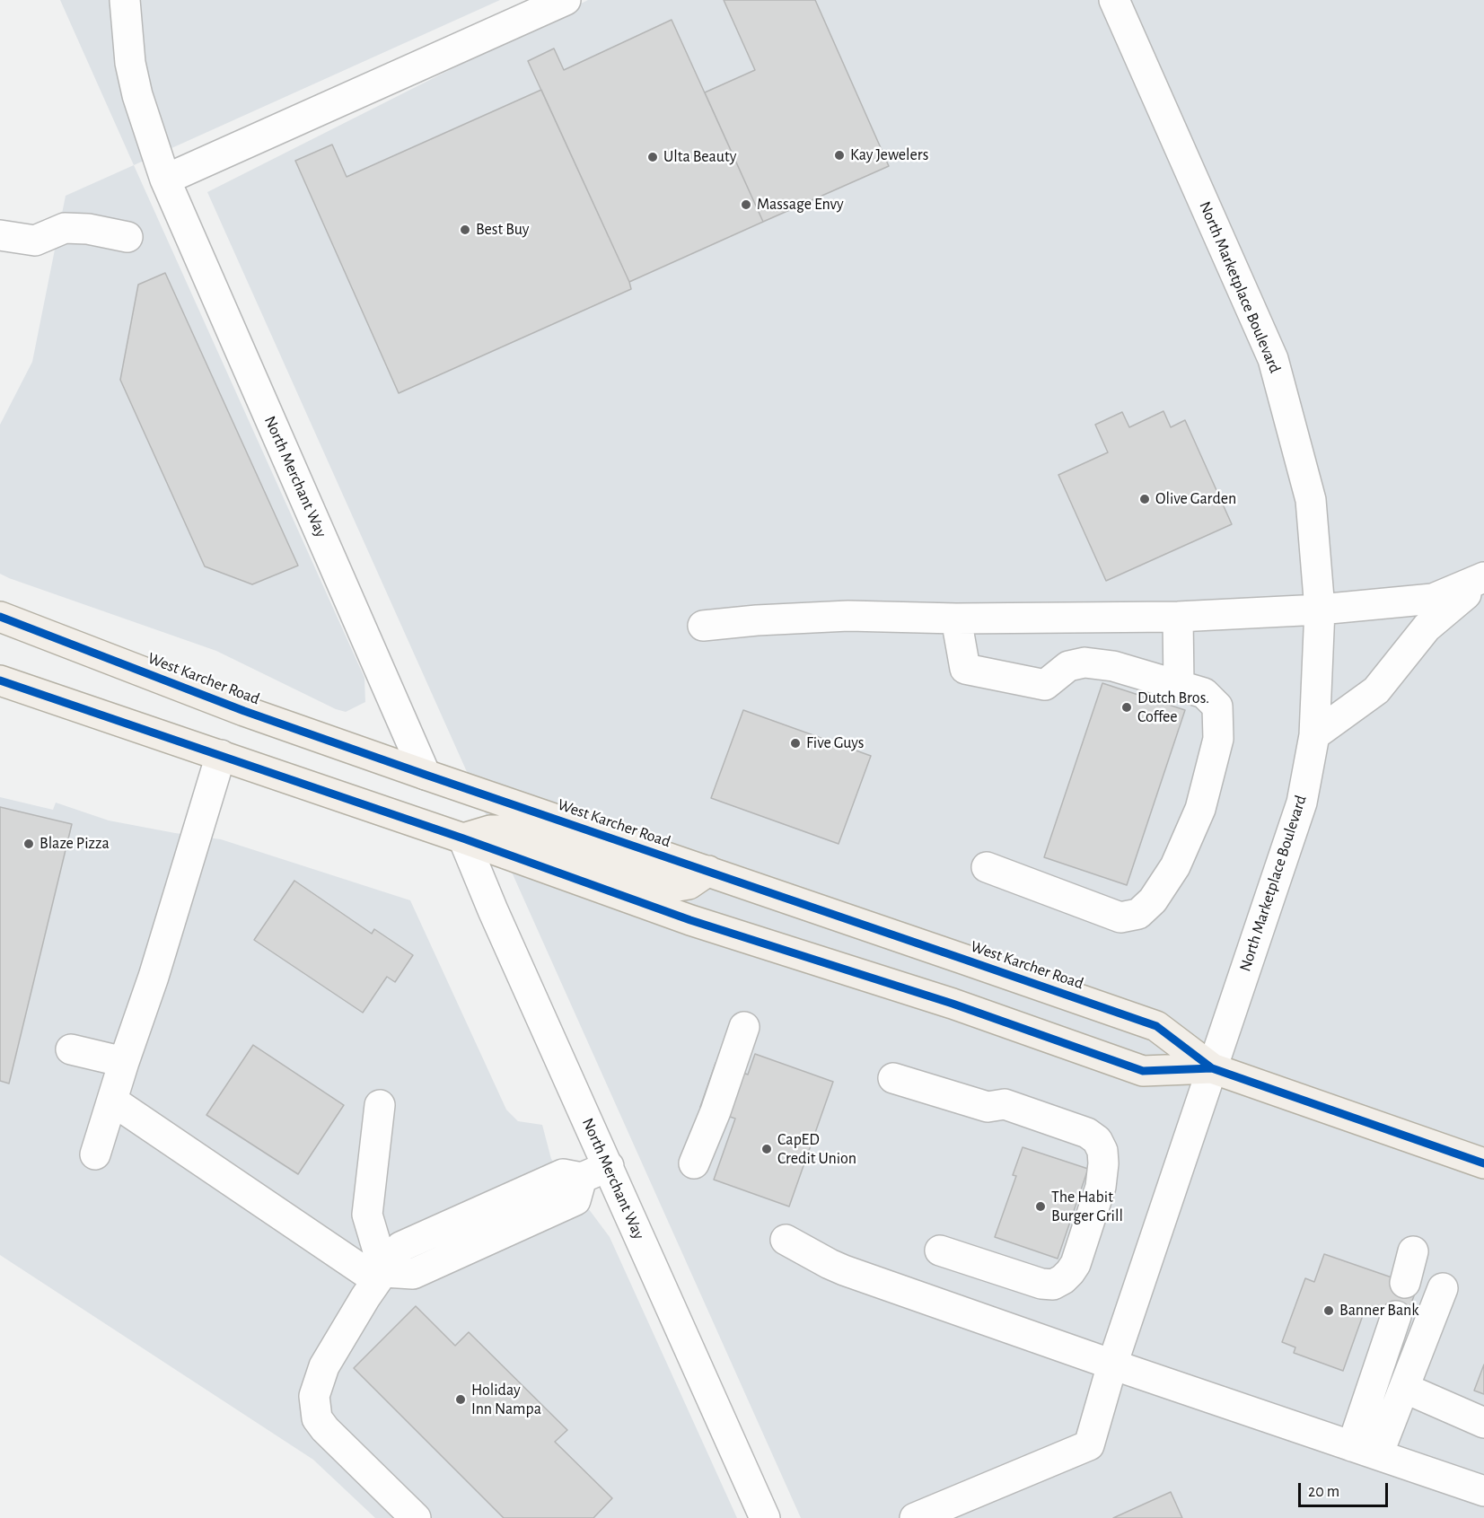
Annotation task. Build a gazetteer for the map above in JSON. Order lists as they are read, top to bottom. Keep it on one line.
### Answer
{"streets":{"main road":["West Karcher Road"],"street":["North Marketplace Boulevard","North Merchant Way"]},"crossings":[["North Marketplace Boulevard","West Karcher Road"],["North Merchant Way","West Karcher Road"]],"places":["Kay Jewelers","Ulta Beauty","Massage Envy","Best Buy","Olive Garden","Dutch Bros. Coffee","Five Guys","Blaze Pizza","CapED Credit Union","The Habit Burger Grill","Banner Bank","Holiday Inn Nampa"],"scale_bar":"20 m"}
